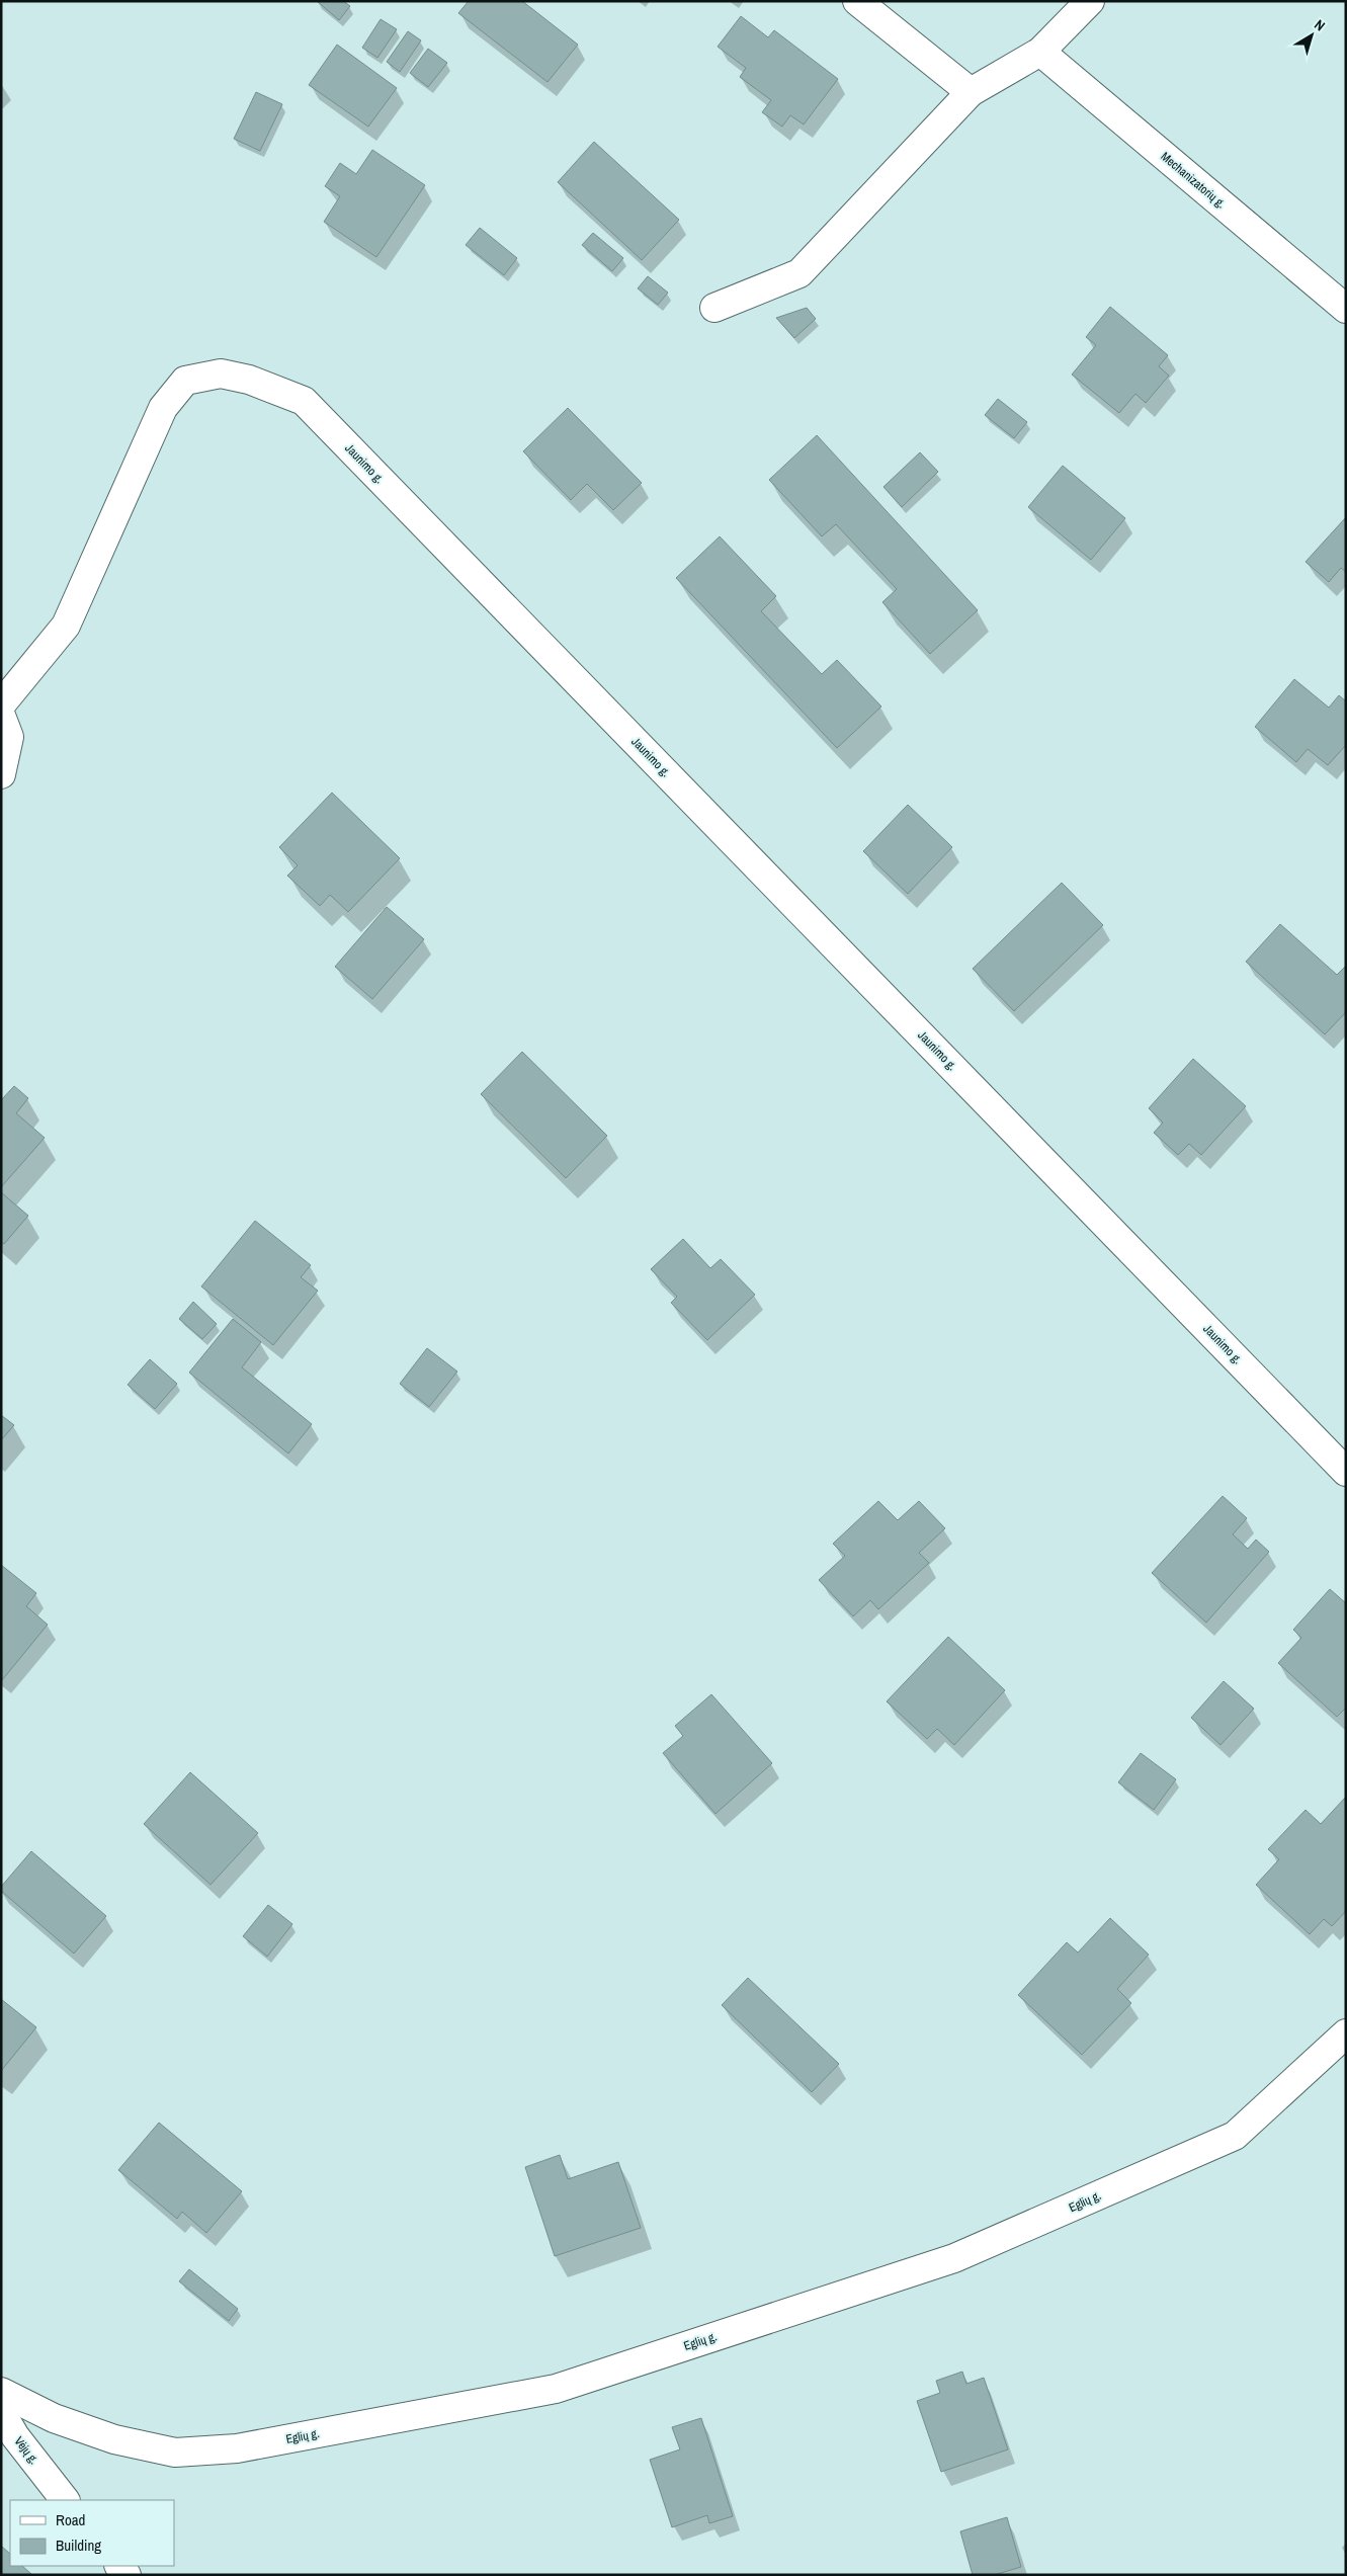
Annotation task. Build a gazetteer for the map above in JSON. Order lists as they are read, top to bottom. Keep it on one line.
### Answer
{"streets":{"street":["Mechanizatorių g.","Jaunimo g.","Eglių g.","Vėjų g."]},"crossings":[["Eglių g.","Vėjų g."]],"legend":["Road","Building"],"north":"top right"}
